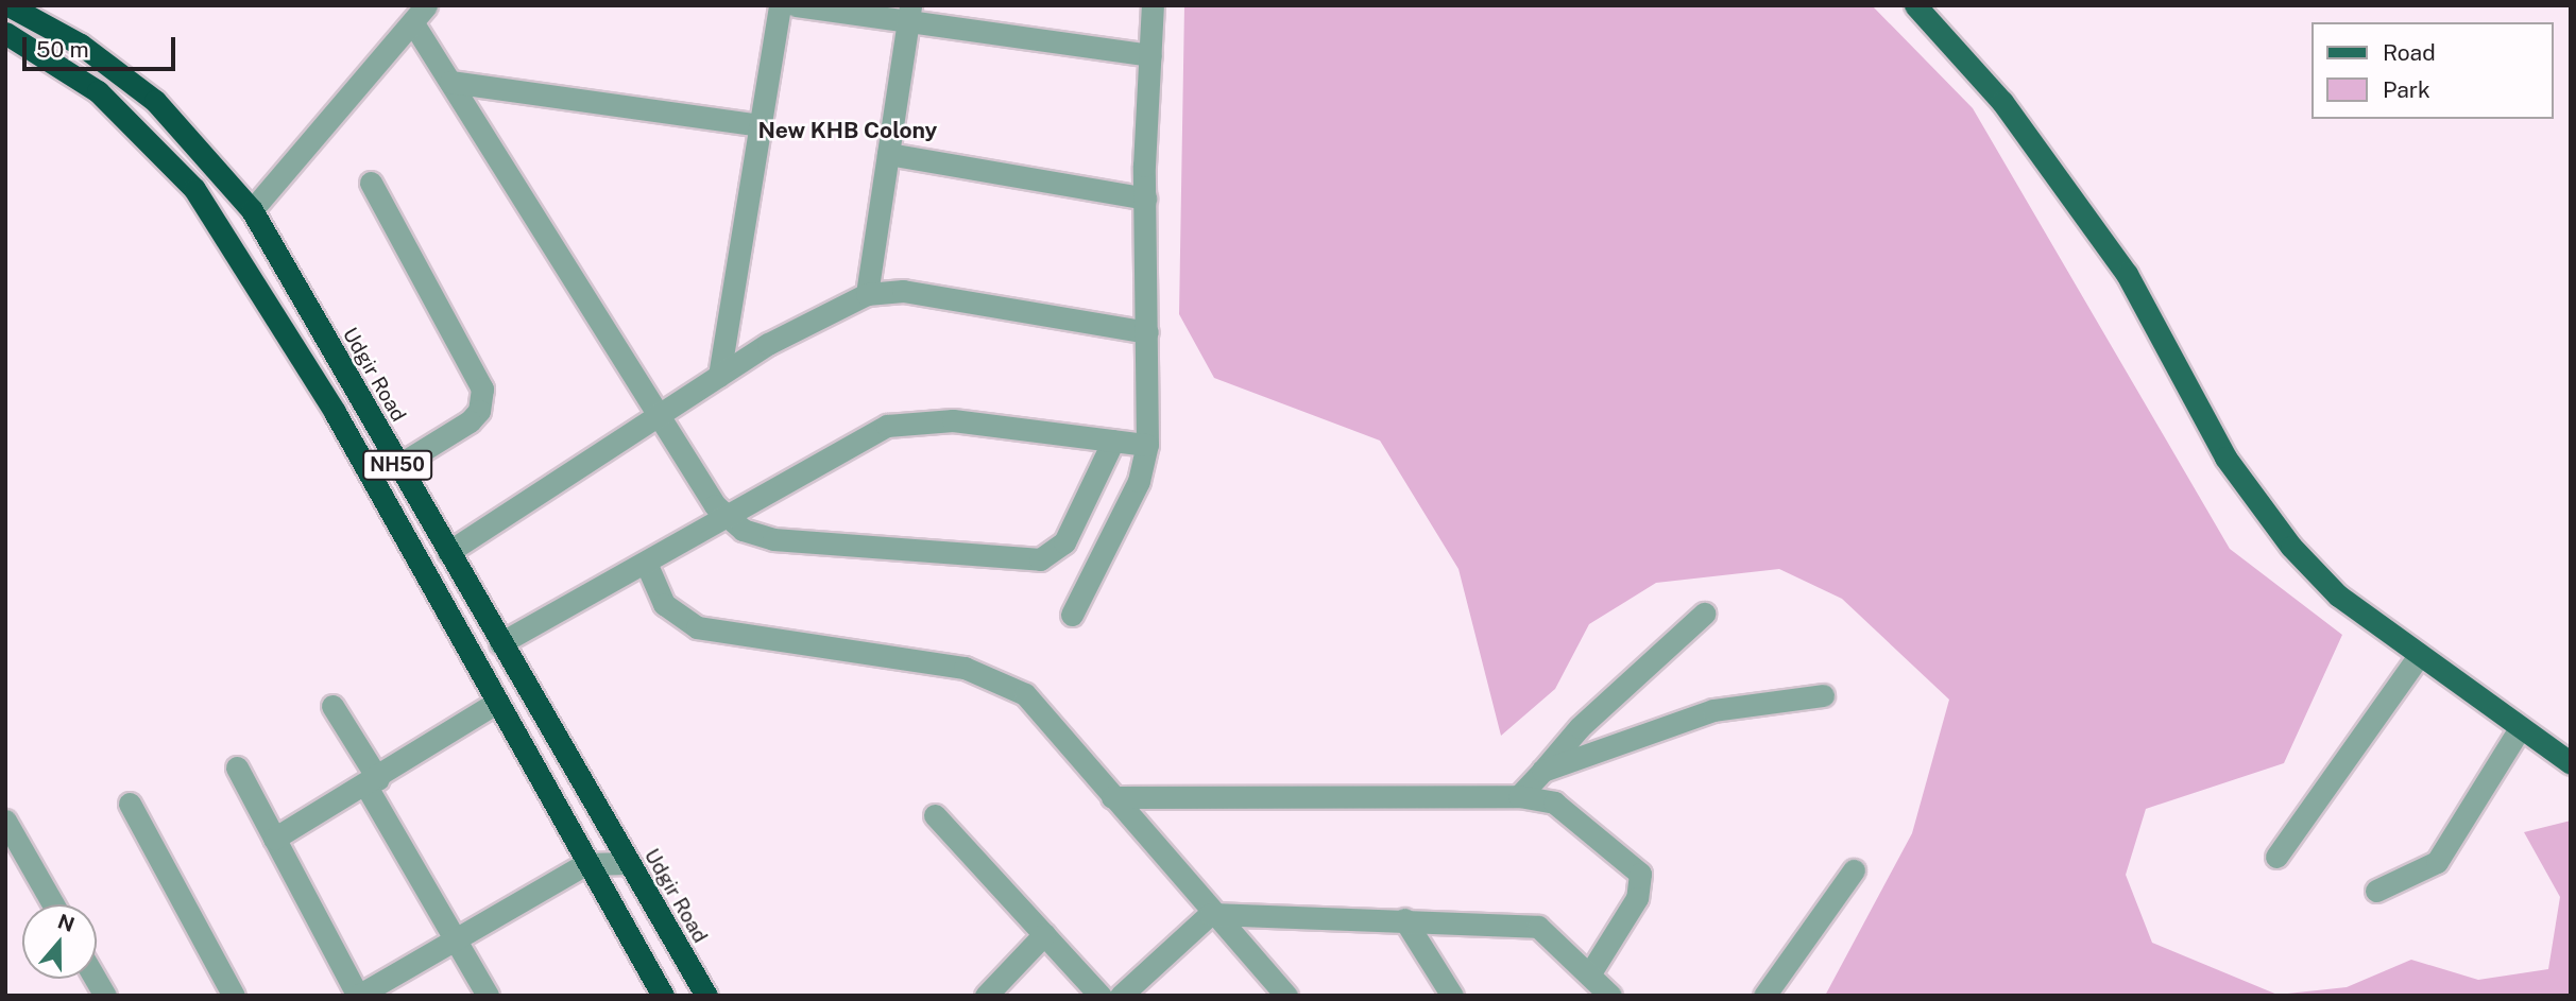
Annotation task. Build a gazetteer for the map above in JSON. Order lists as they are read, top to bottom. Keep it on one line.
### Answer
{"streets":{"highway":["Udgir Road","NH50"]},"districts":["New KHB Colony"],"legend":["Road","Park"],"scale_bar":"50 m","north":"top"}
